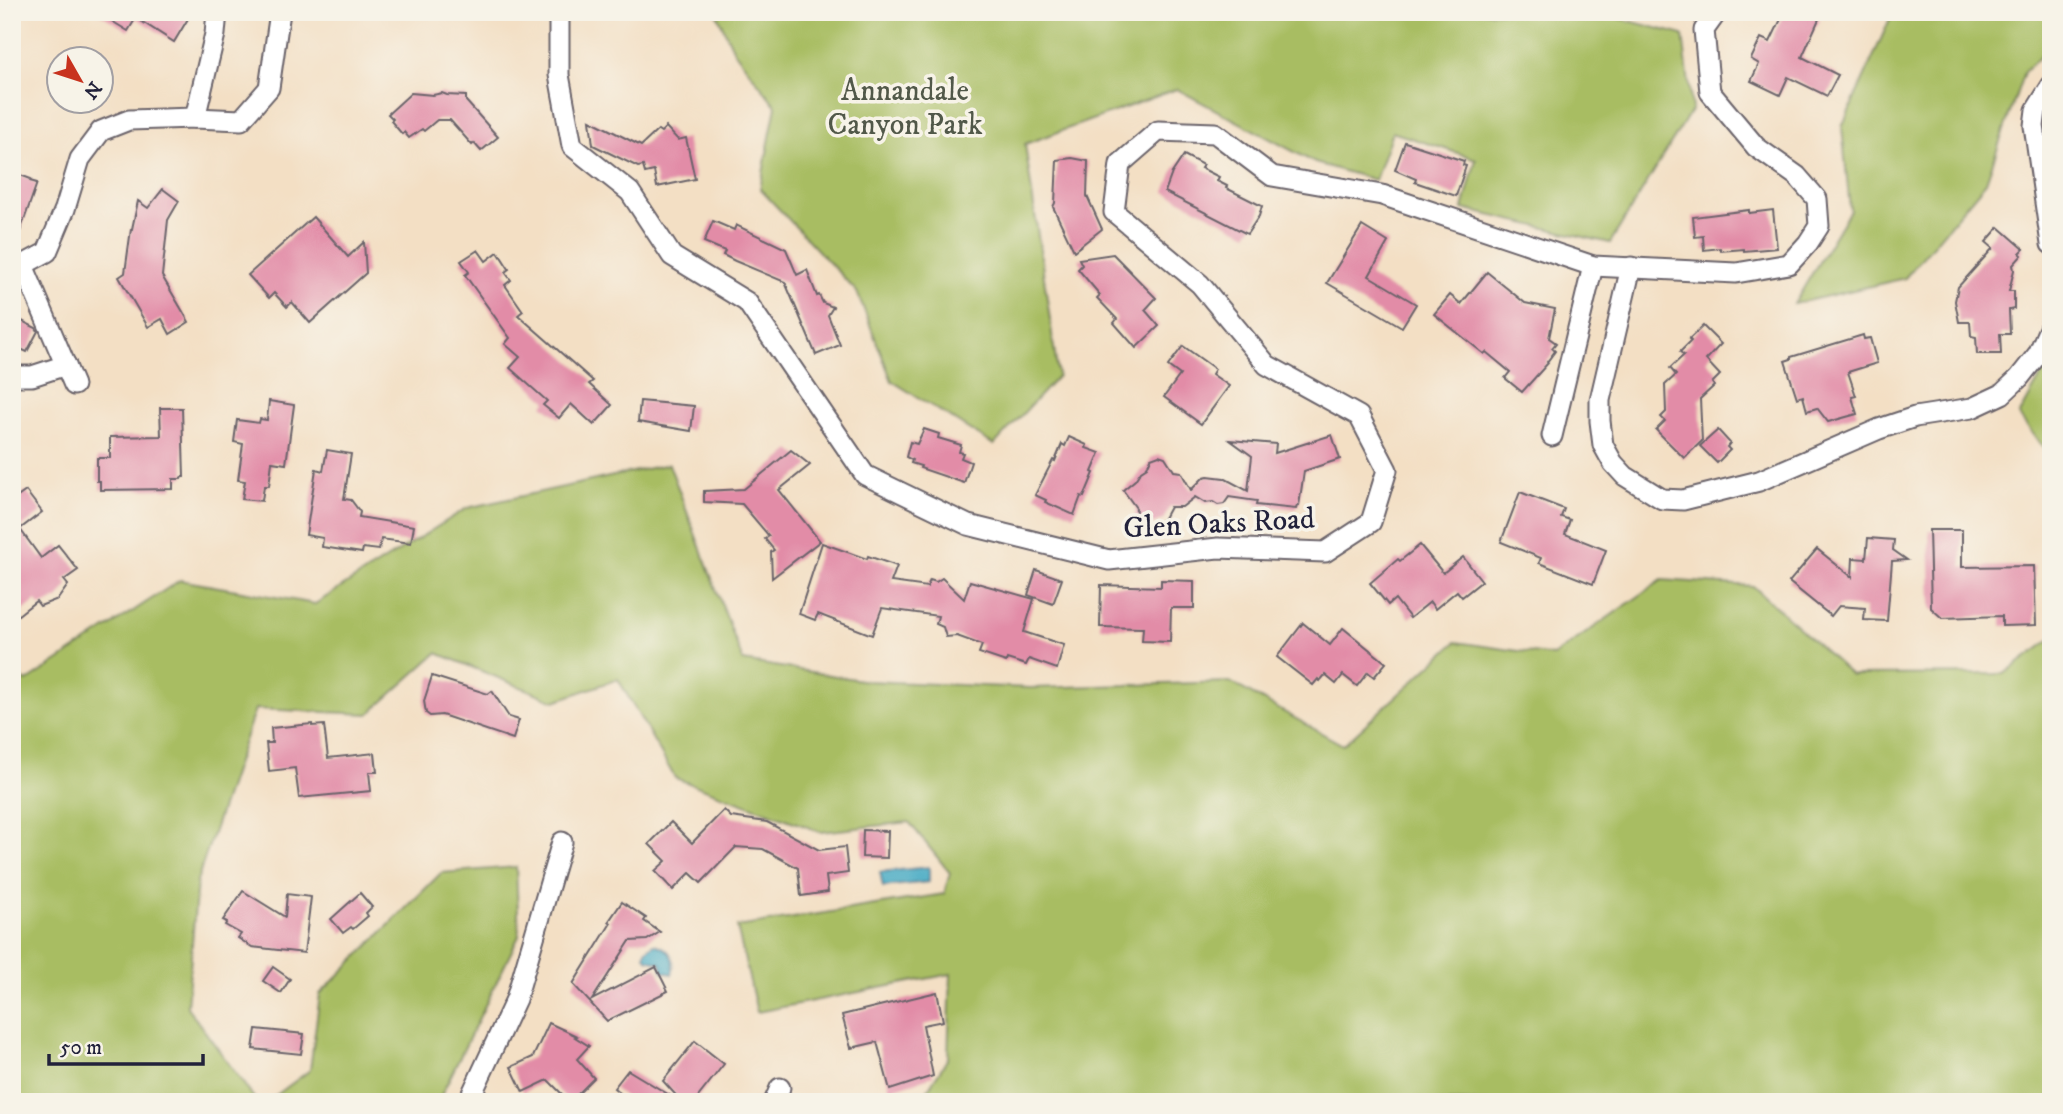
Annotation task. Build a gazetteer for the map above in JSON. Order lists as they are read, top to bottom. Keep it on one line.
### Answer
{"streets":{"street":["Glen Oaks Road"]},"parks":["Annandale Canyon Park"],"scale_bar":"50 m","north":"bottom right"}
